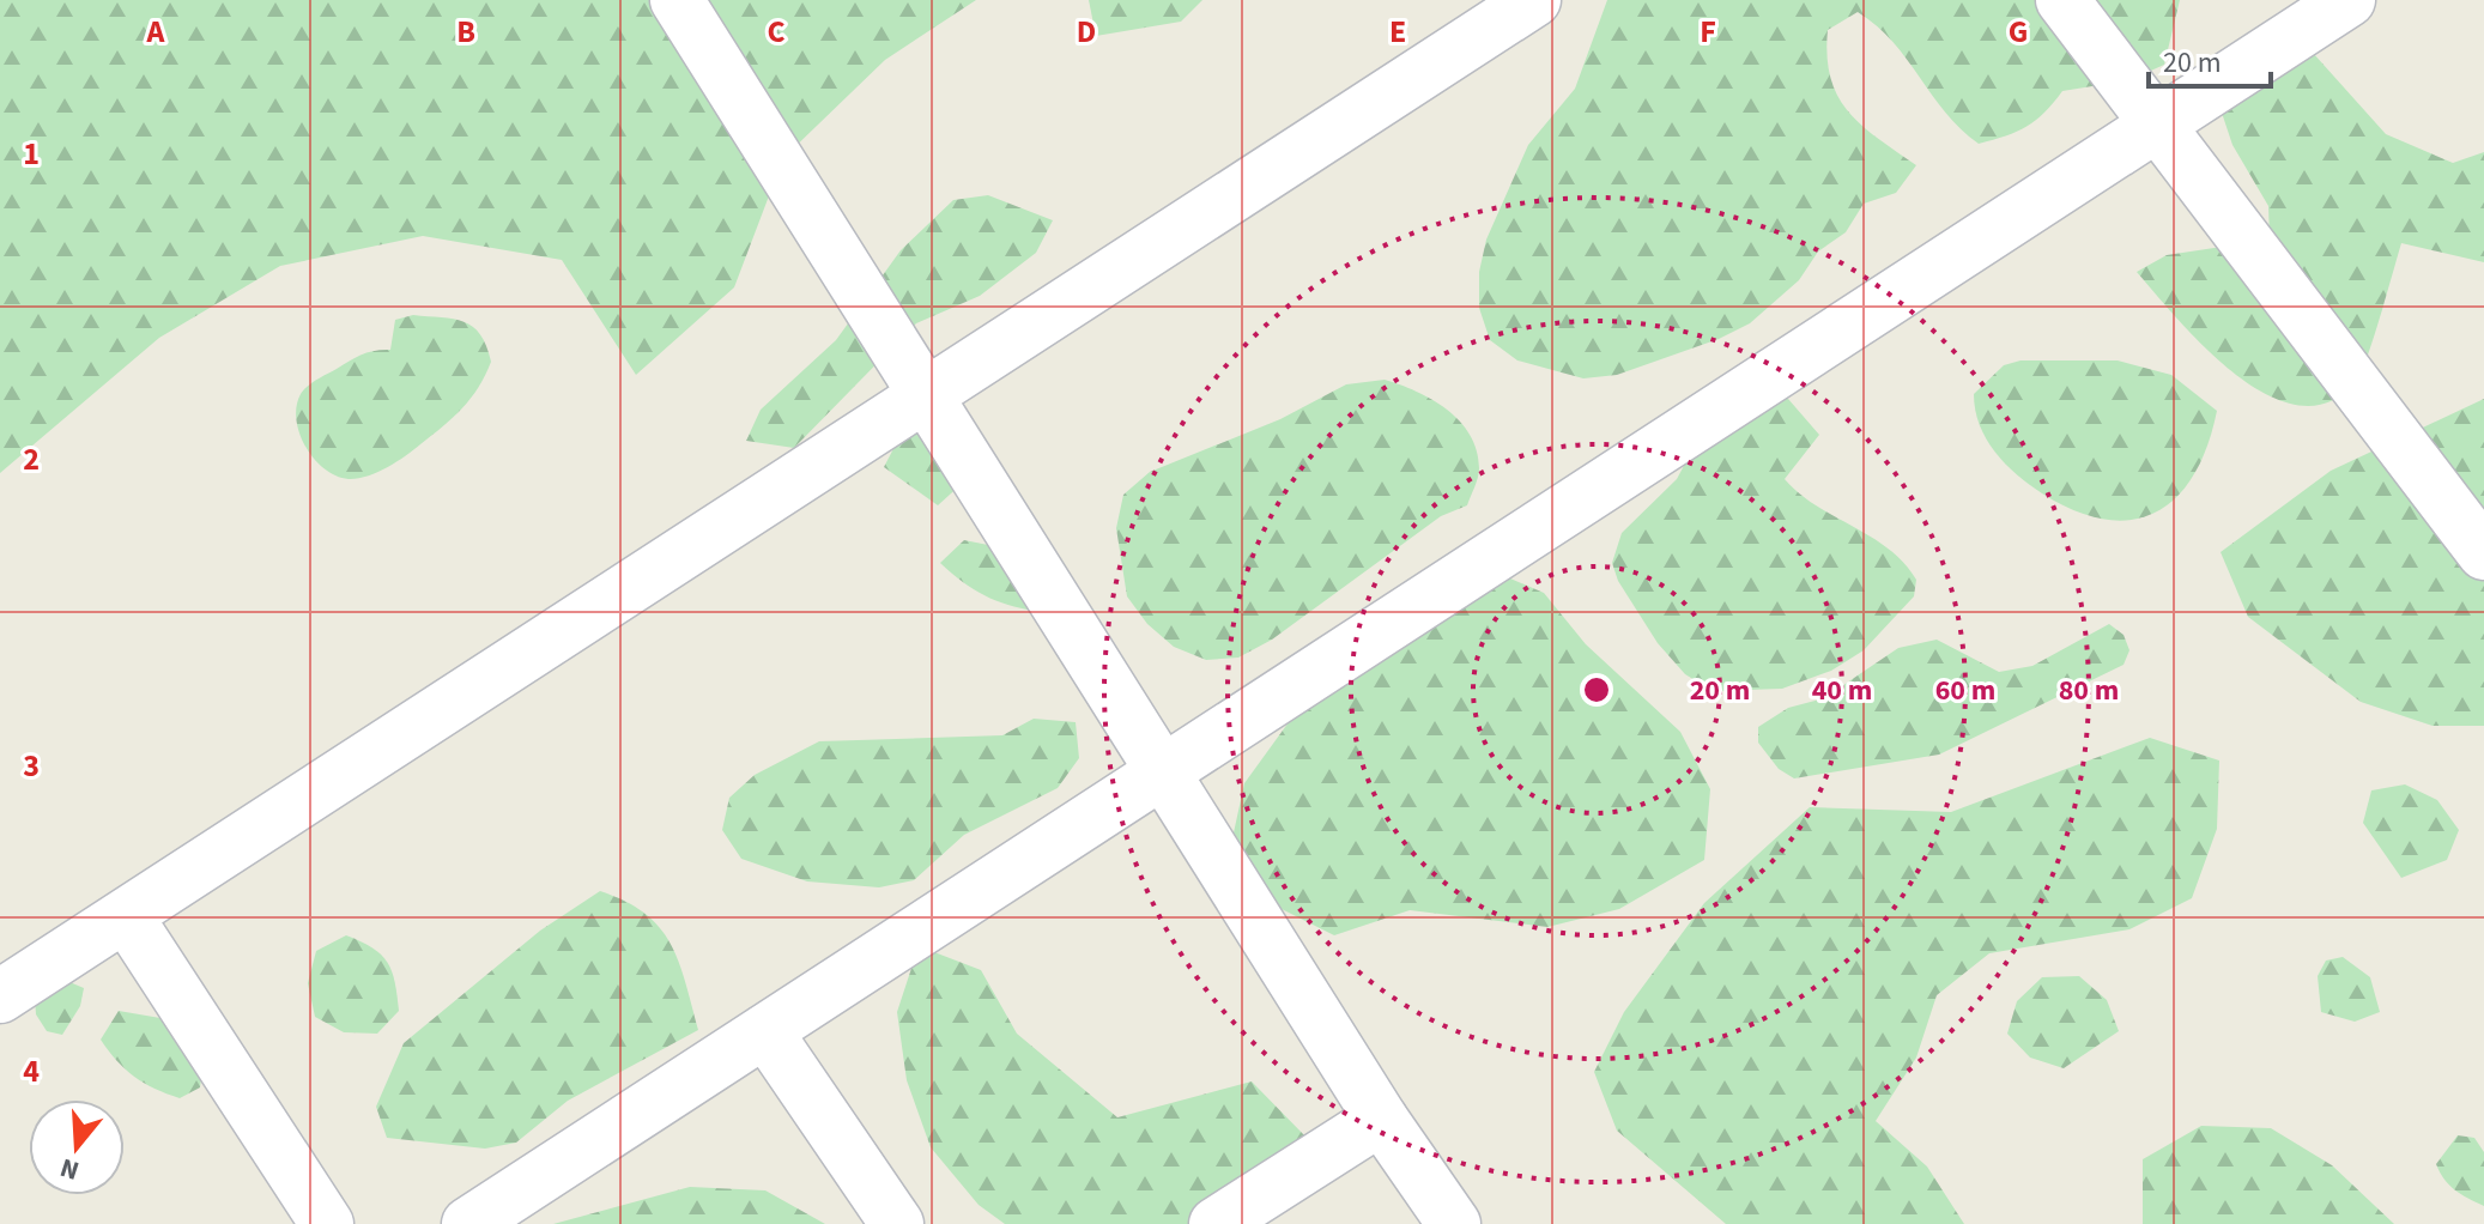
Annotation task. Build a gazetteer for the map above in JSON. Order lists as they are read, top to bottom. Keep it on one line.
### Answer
{"scale_bar":"20 m","north":"bottom","grid":{"columns":["A","B","C","D","E","F","G"],"rows":["1","2","3","4"]},"rings":["20 m","40 m","60 m","80 m"]}
